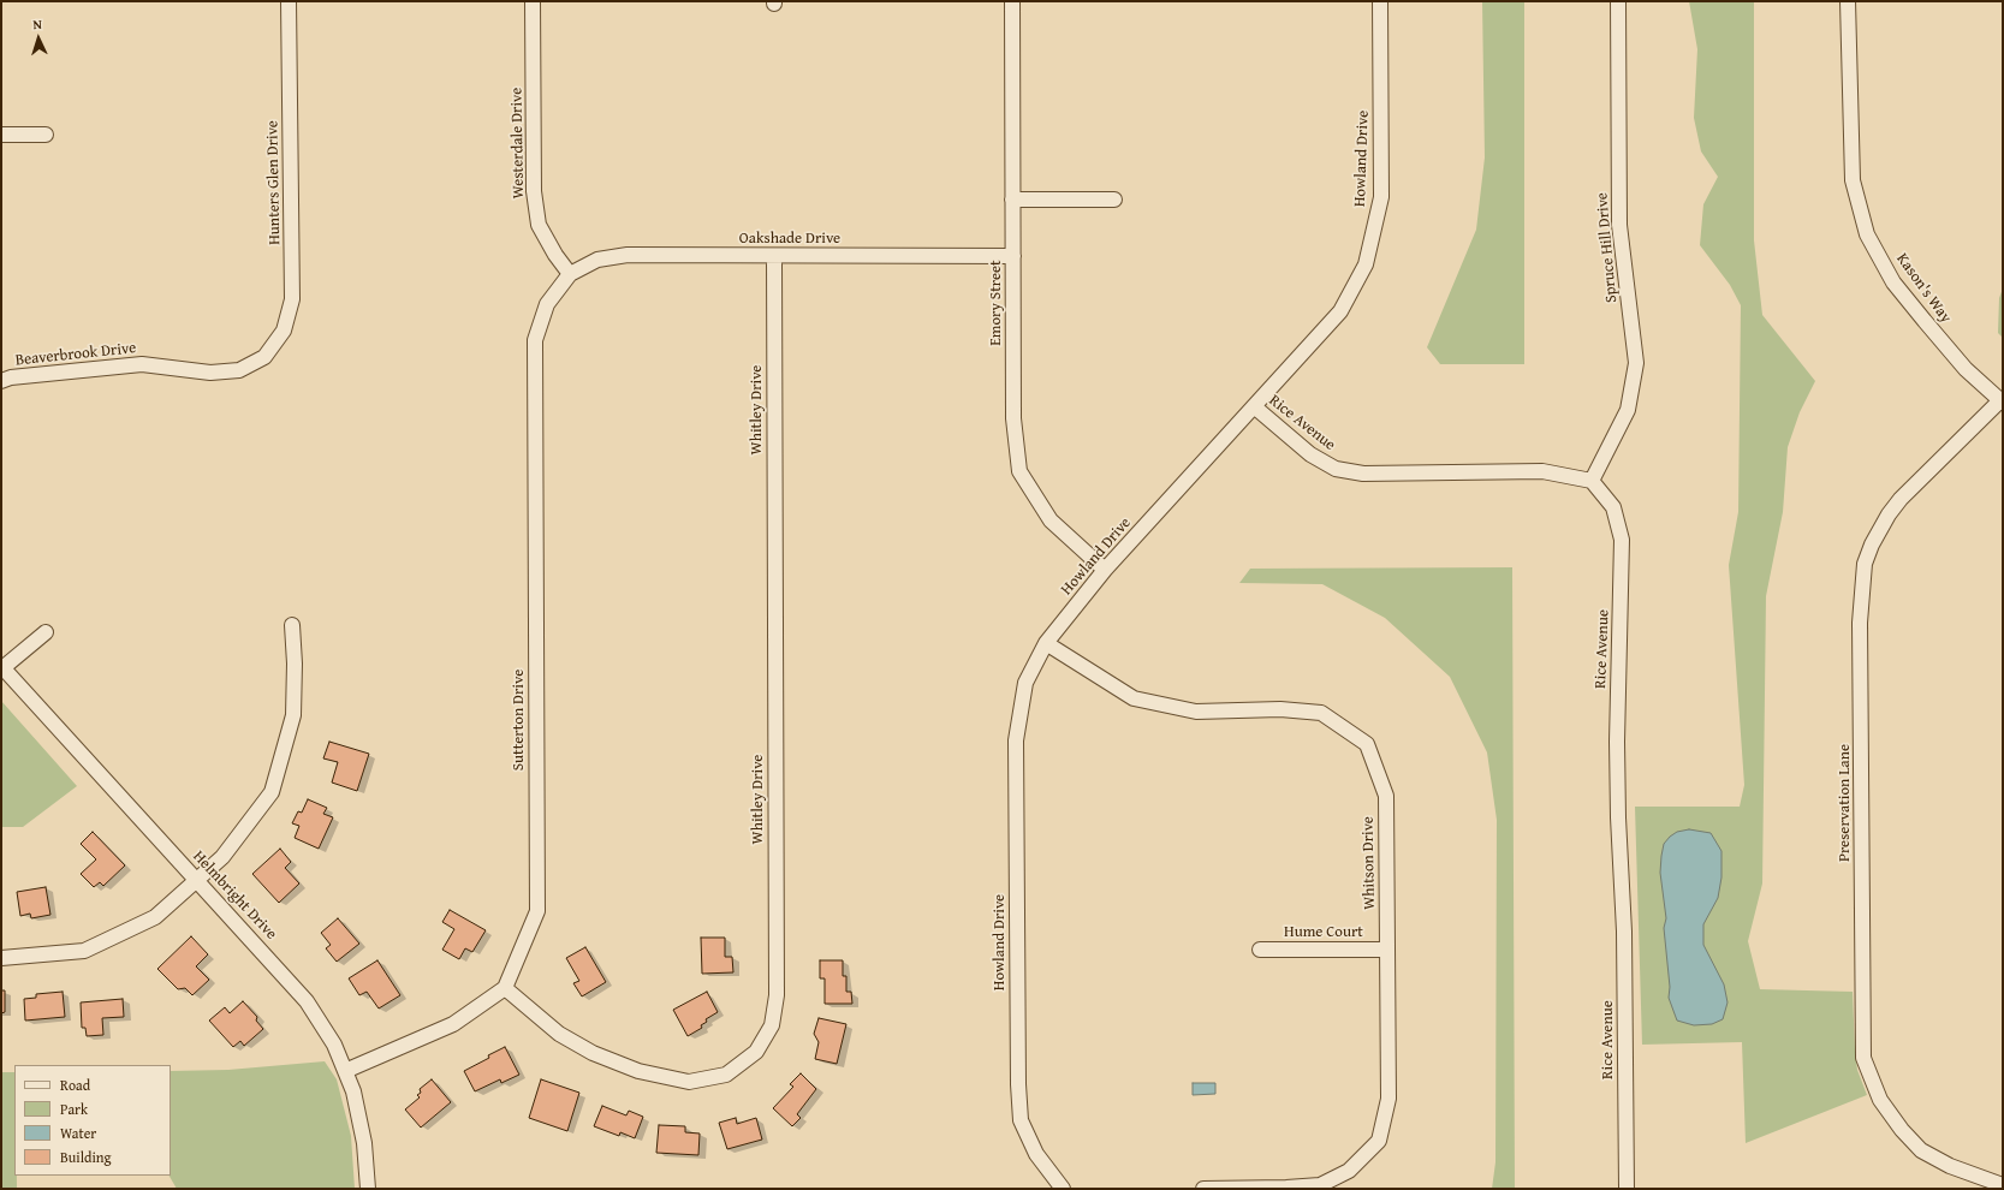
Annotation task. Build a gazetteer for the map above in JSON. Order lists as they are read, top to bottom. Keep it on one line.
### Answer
{"streets":{"street":["Westerdale Drive","Howland Drive","Hunters Glen Drive","Oakshade Drive","Spruce Hill Drive","Kason's Way","Emory Street","Beaverbrook Drive","Whitley Drive","Rice Avenue","Sutterton Drive","Preservation Lane","Whitson Drive","Helmbright Drive","Hume Court"]},"crossings":[["Westerdale Drive","Oakshade Drive"],["Westerdale Drive","Sutterton Drive"],["Howland Drive","Emory Street"],["Howland Drive","Rice Avenue"],["Howland Drive","Whitson Drive"],["Hunters Glen Drive","Beaverbrook Drive"],["Oakshade Drive","Emory Street"],["Oakshade Drive","Whitley Drive"],["Oakshade Drive","Sutterton Drive"],["Spruce Hill Drive","Rice Avenue"],["Kason's Way","Preservation Lane"],["Whitley Drive","Sutterton Drive"],["Whitson Drive","Hume Court"]],"legend":["Road","Park","Water","Building"],"north":"top"}
